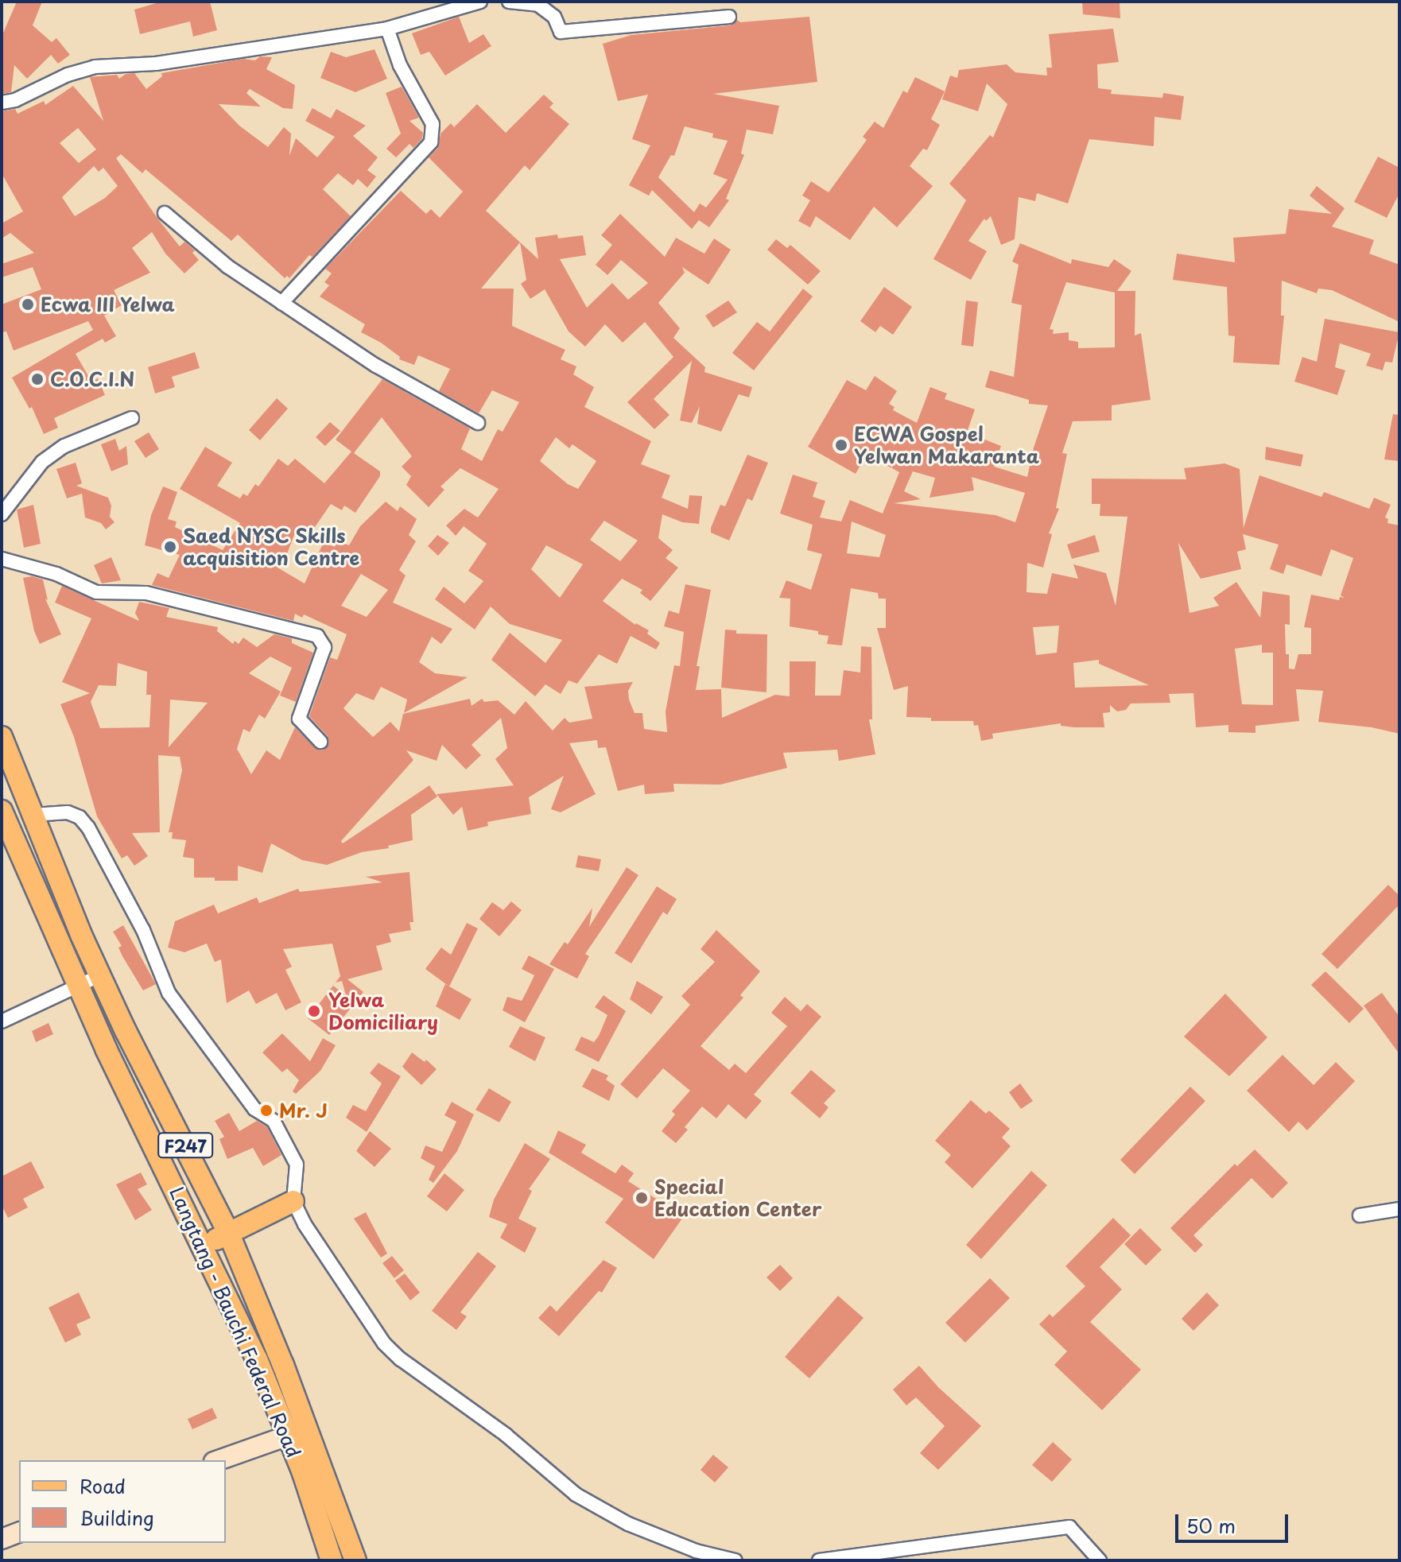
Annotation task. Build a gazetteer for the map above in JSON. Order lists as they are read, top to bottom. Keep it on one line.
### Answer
{"streets":{"main road":["F247","Langtang - Bauchi Federal Road"]},"places":["Ecwa III Yelwa","C.O.C.I.N","ECWA Gospel Yelwan Makaranta","Saed NYSC Skills acquisition Centre","Yelwa Domiciliary","Mr. J","Special Education Center"],"legend":["Road","Building"],"scale_bar":"50 m"}
